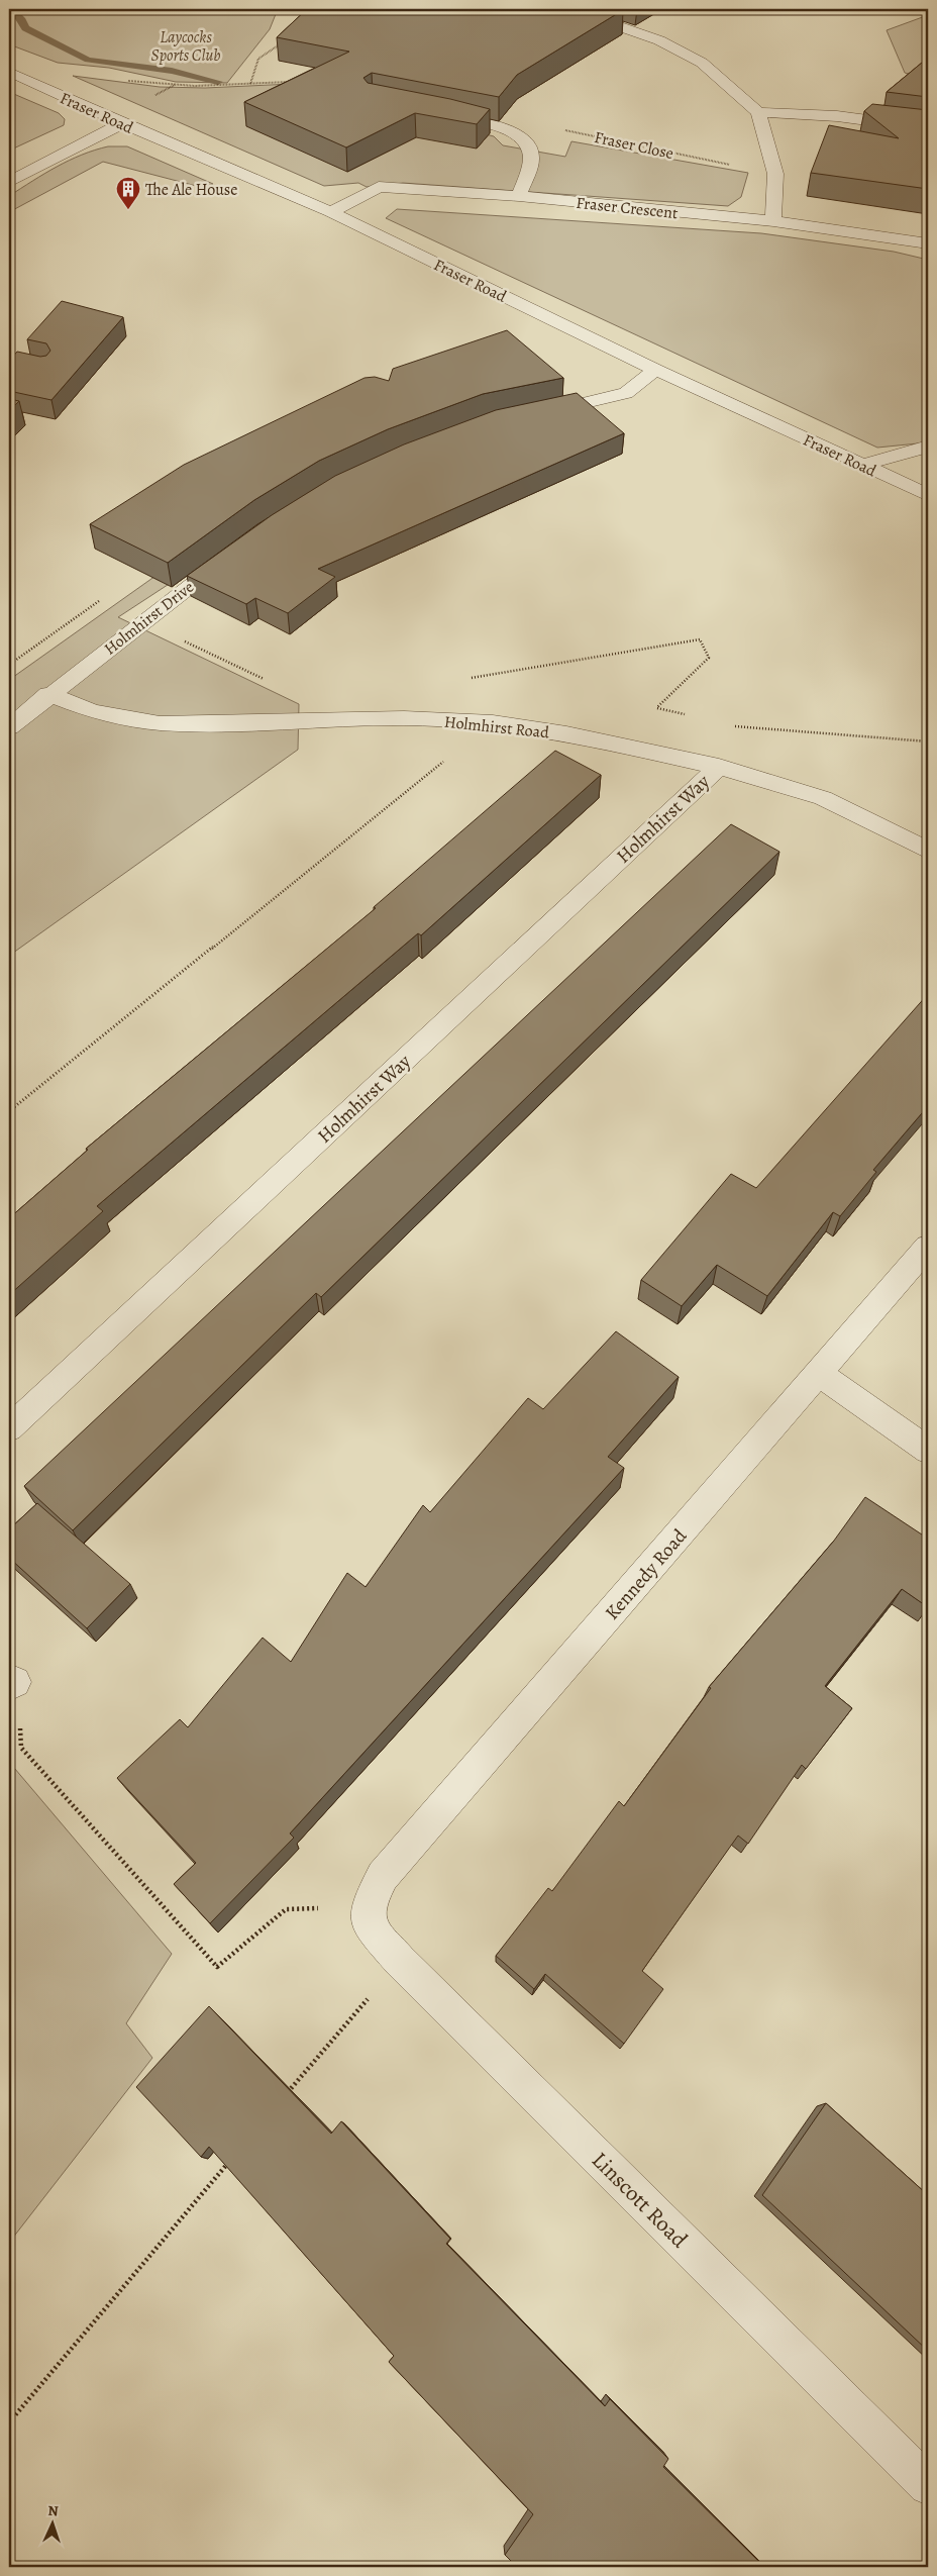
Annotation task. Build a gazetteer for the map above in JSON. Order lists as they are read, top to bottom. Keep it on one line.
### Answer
{"streets":{"street":["Fraser Road","Fraser Crescent","Holmhirst Drive","Holmhirst Road","Holmhirst Way","Kennedy Road","Linscott Road"],"path":["Fraser Close"]},"crossings":[["Fraser Road","Fraser Crescent"],["Holmhirst Drive","Holmhirst Road"],["Holmhirst Road","Holmhirst Way"],["Kennedy Road","Linscott Road"]],"parks":["Laycocks Sports Club"],"places":{"building":["The Ale House"]},"north":"top"}
